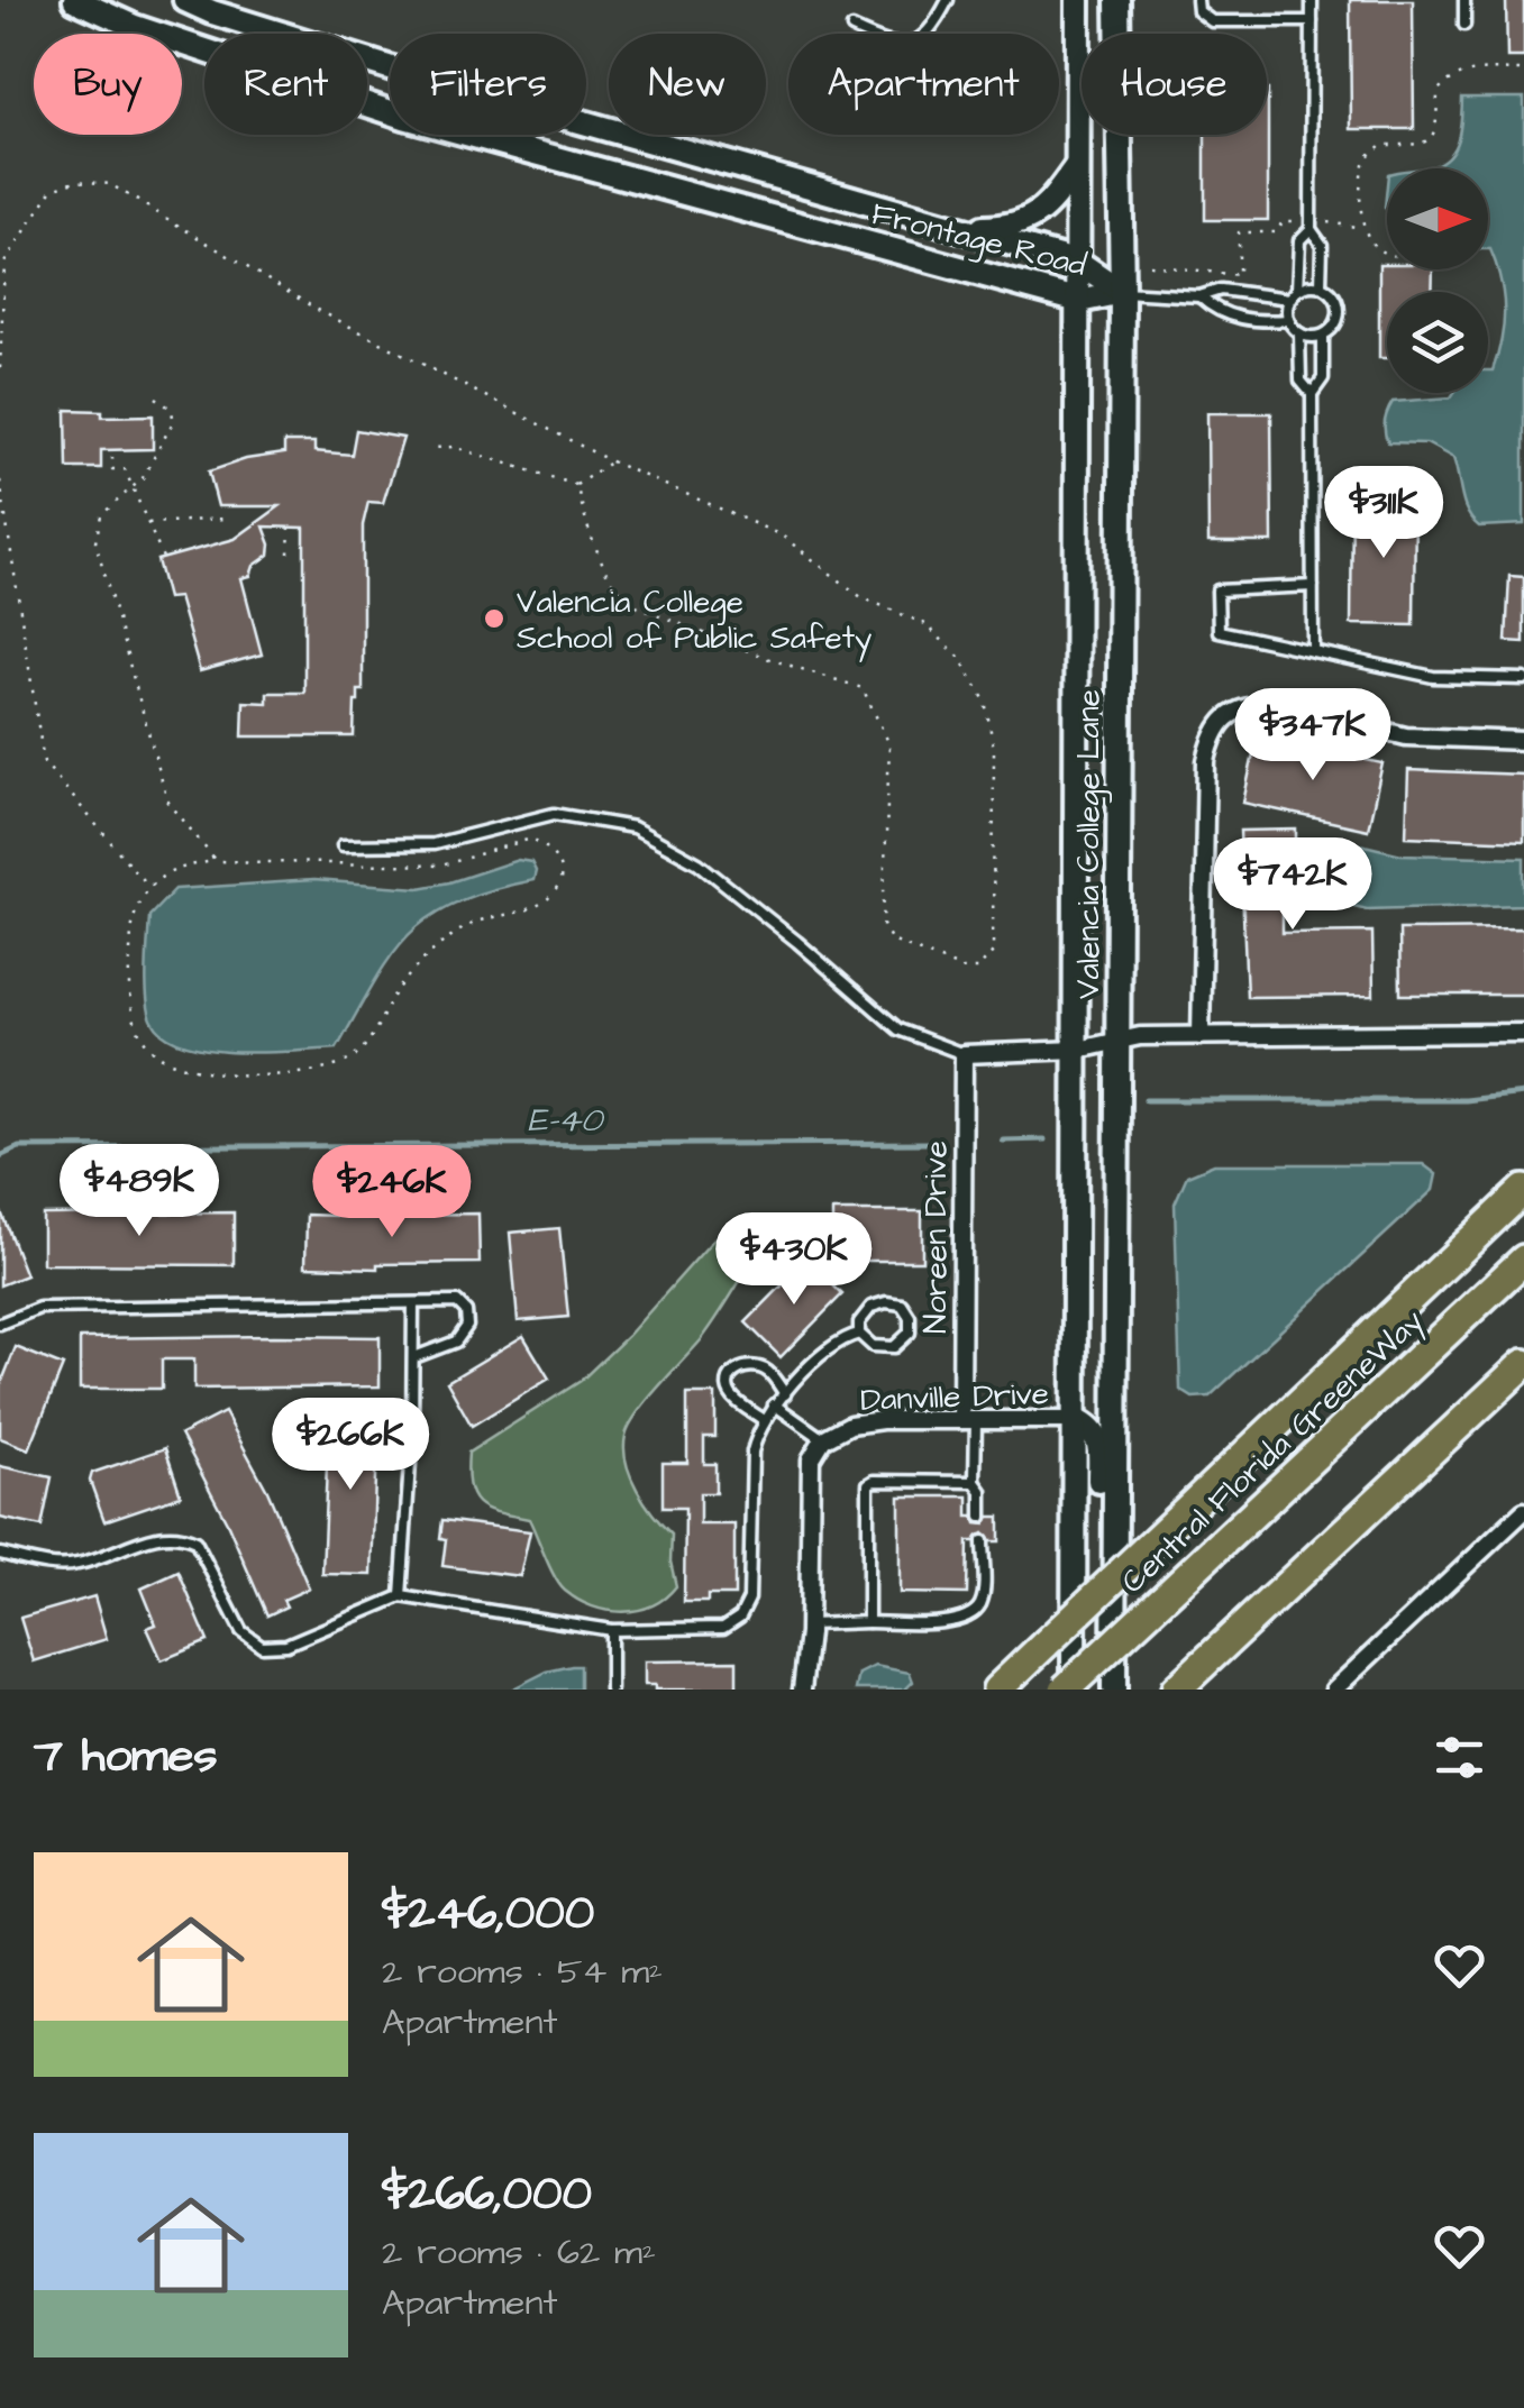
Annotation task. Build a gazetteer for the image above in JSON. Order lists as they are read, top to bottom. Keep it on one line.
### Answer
{"streets":{"highway":["Central Florida GreeneWay"],"street":["Frontage Road","Valencia College Lane","Noreen Drive","Danville Drive"]},"crossings":[["Frontage Road","Valencia College Lane"],["Valencia College Lane","Danville Drive"],["Noreen Drive","Danville Drive"]],"water":["E-40"],"places":["Valencia College School of Public Safety"],"north":"right","page":{"chip":["Buy","Rent","Filters","New","Apartment","House"],"price":["$311K","$347K","$742K","$489K","$246K","$430K","$266K"],"heading":"7 homes","list":[{"name":"$246,000","note":"2 rooms · 54 m² · Apartment"},{"name":"$266,000","note":"2 rooms · 62 m² · Apartment"}]}}
